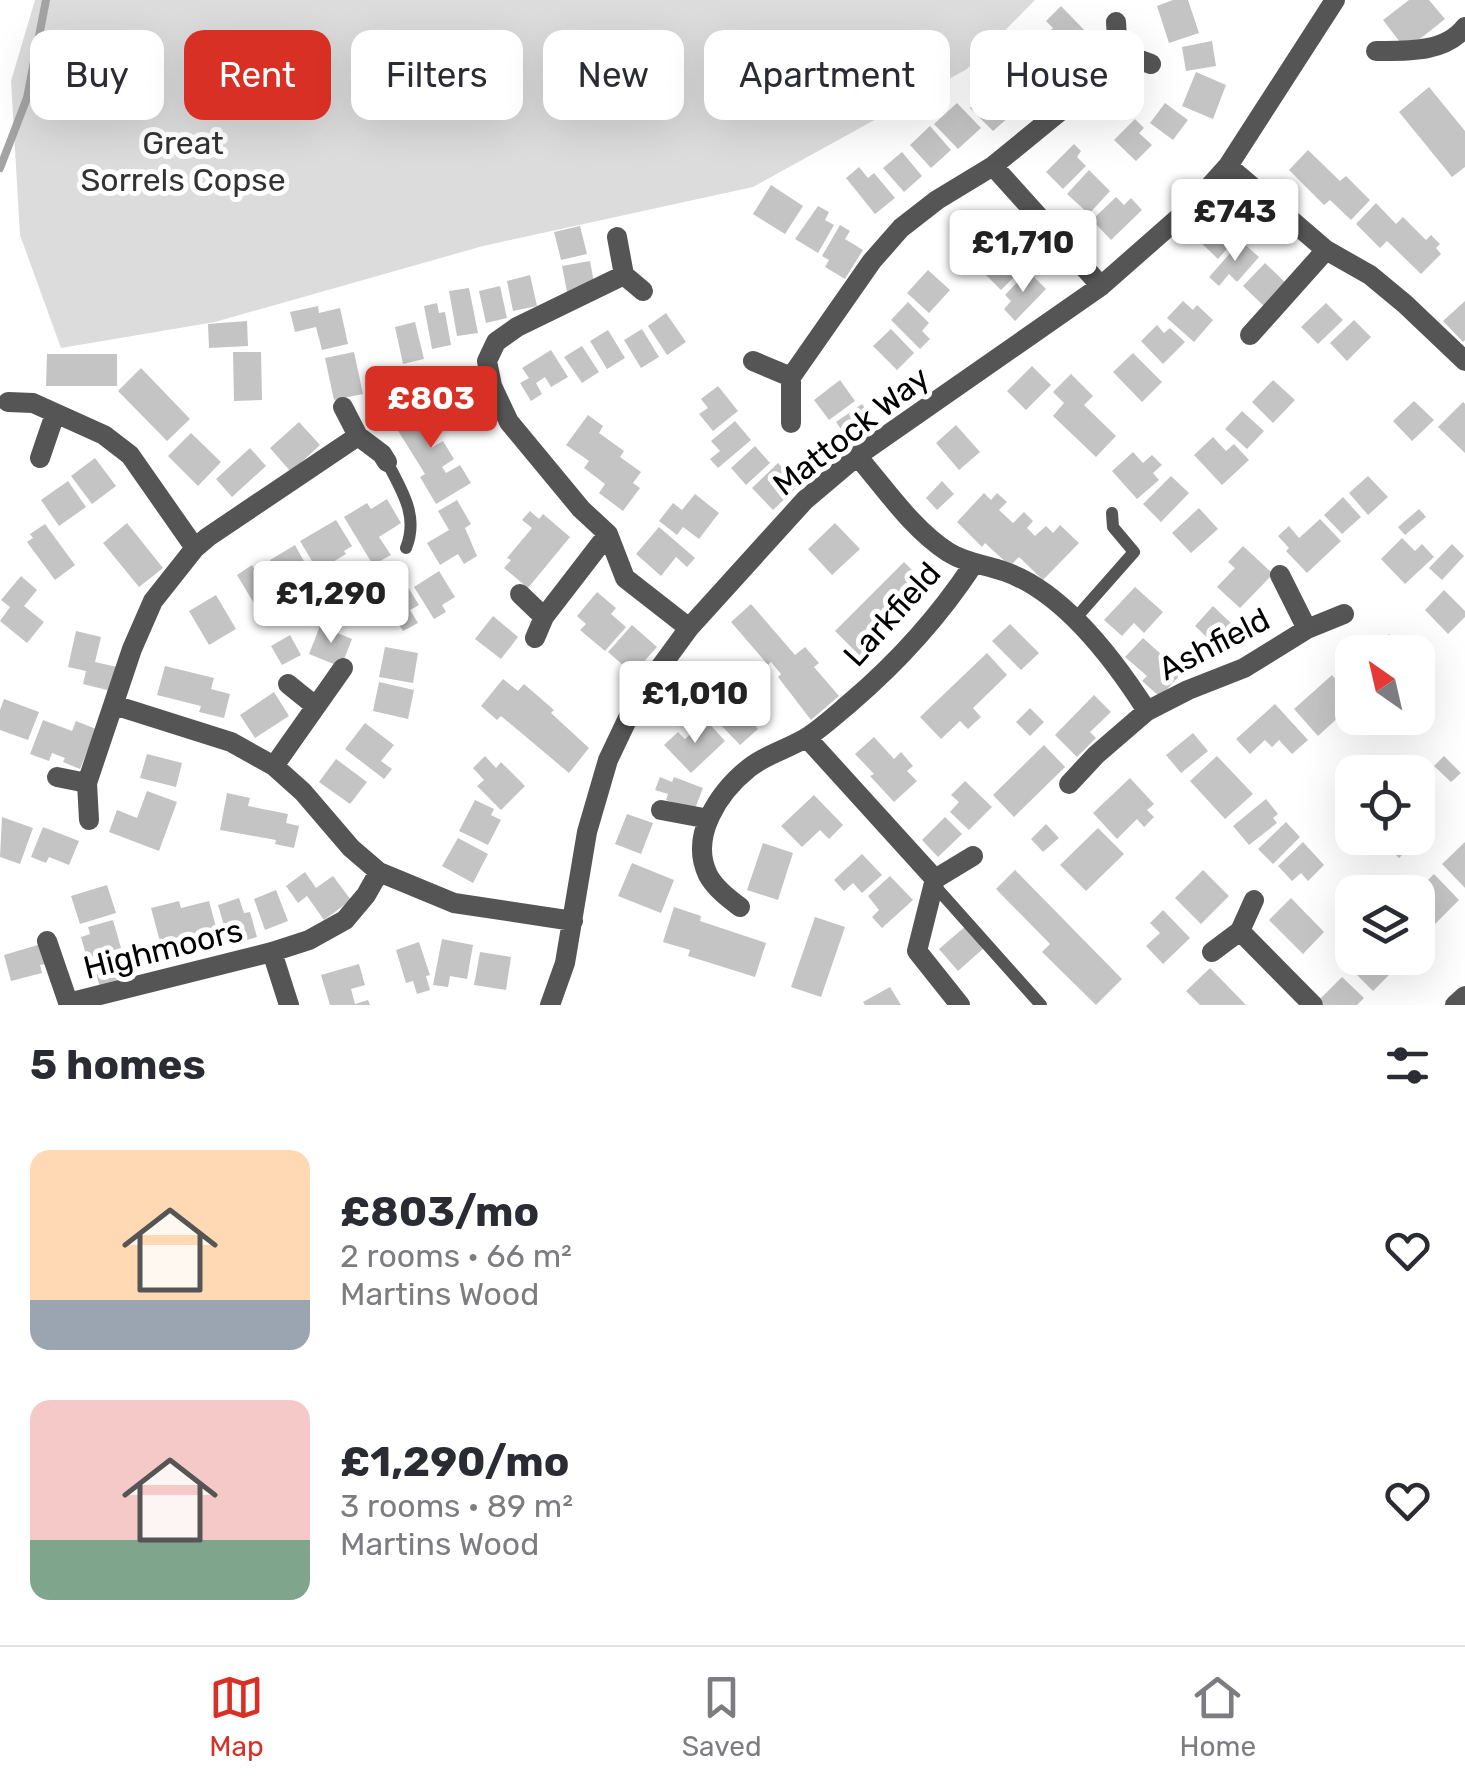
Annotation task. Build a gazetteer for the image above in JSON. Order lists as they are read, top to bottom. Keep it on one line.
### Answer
{"streets":{"street":["Mattock Way","Larkfield","Ashfield","Highmoors"]},"crossings":[["Mattock Way","Ashfield"],["Larkfield","Ashfield"]],"parks":["Great Sorrels Copse"],"north":"top left","page":{"chip":["Buy","Rent","Filters","New","Apartment","House"],"price":["£743","£1,710","£803","£1,290","£1,010"],"heading":"5 homes","list":[{"name":"£803/mo","note":"2 rooms · 66 m² · Martins Wood"},{"name":"£1,290/mo","note":"3 rooms · 89 m² · Martins Wood"}],"tabs":["Map","Saved","Home"]}}
